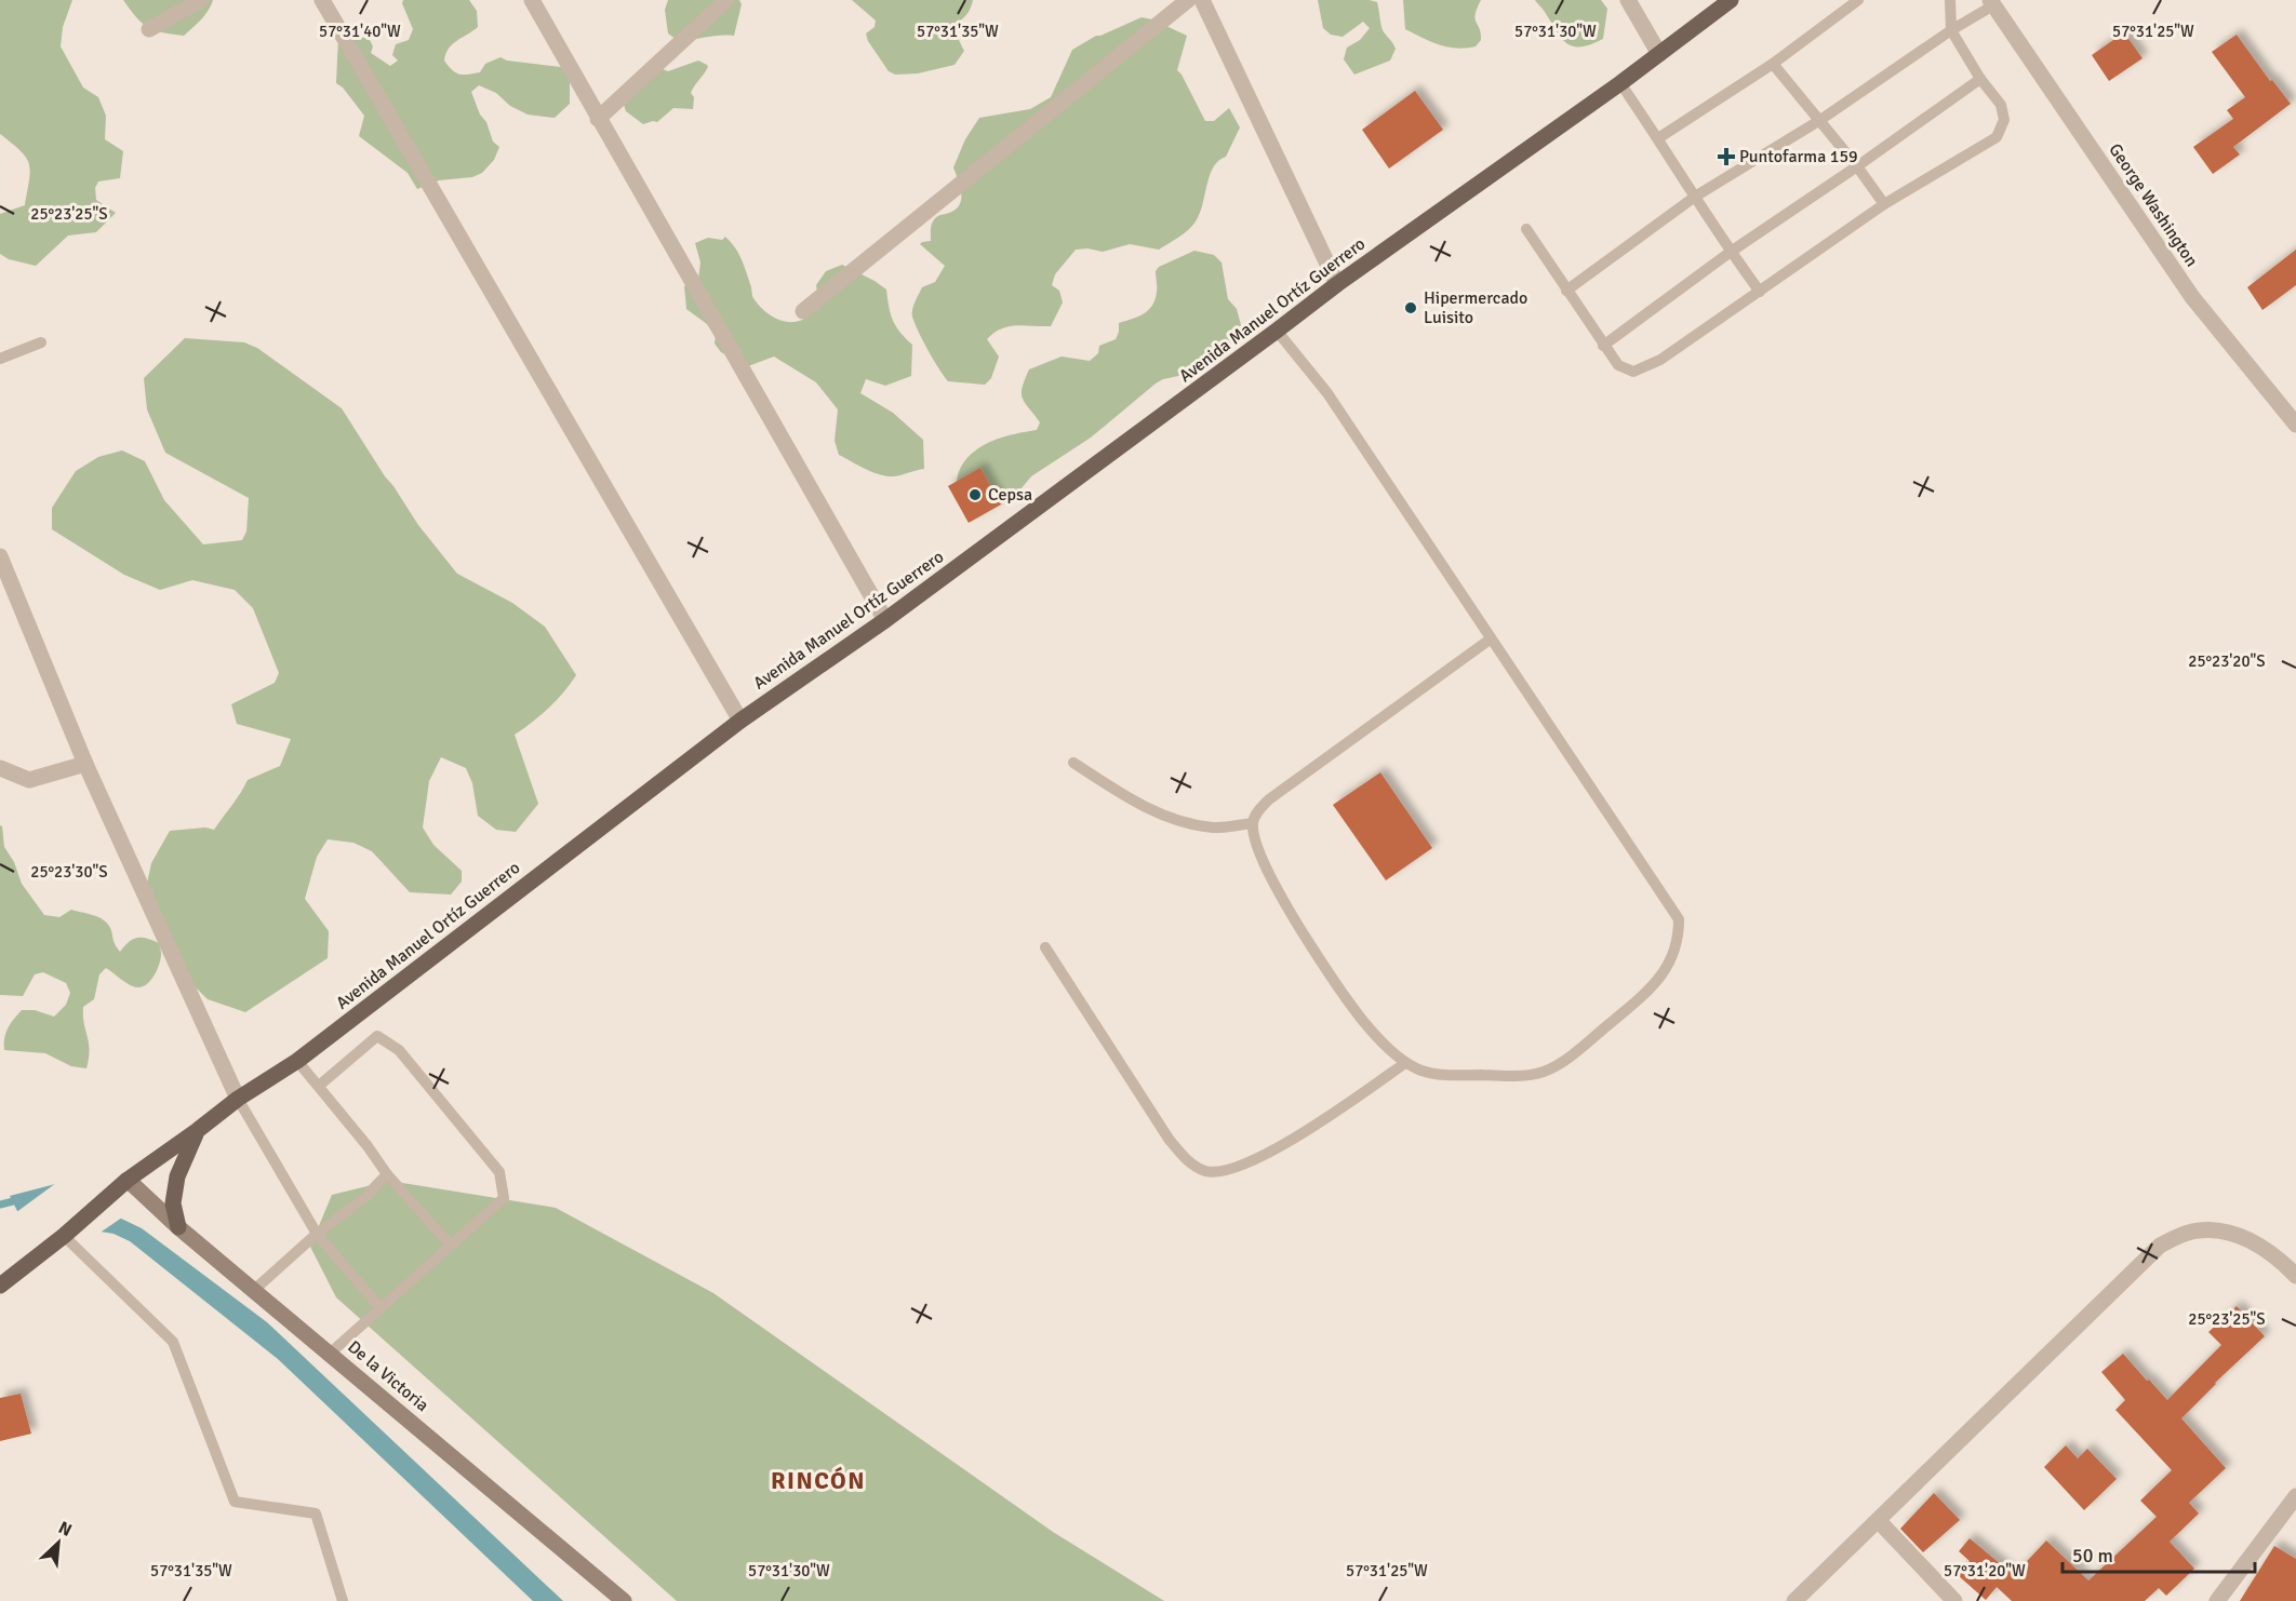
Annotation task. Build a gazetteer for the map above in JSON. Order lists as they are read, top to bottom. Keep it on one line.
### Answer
{"streets":{"main road":["Avenida Manuel Ortíz Guerrero","De la Victoria"],"street":["George Washington"]},"crossings":[["Avenida Manuel Ortíz Guerrero","De la Victoria"]],"districts":["RINCÓN"],"places":{"health":["Puntofarma 159"],"other":["Hipermercado Luisito","Cepsa"]},"scale_bar":"50 m","north":"top right","coordinates":["57°31'40\"W","57°31'35\"W","57°31'30\"W","57°31'25\"W","25°23'25\"S","25°23'20\"S","25°23'30\"S","57°31'20\"W"]}
